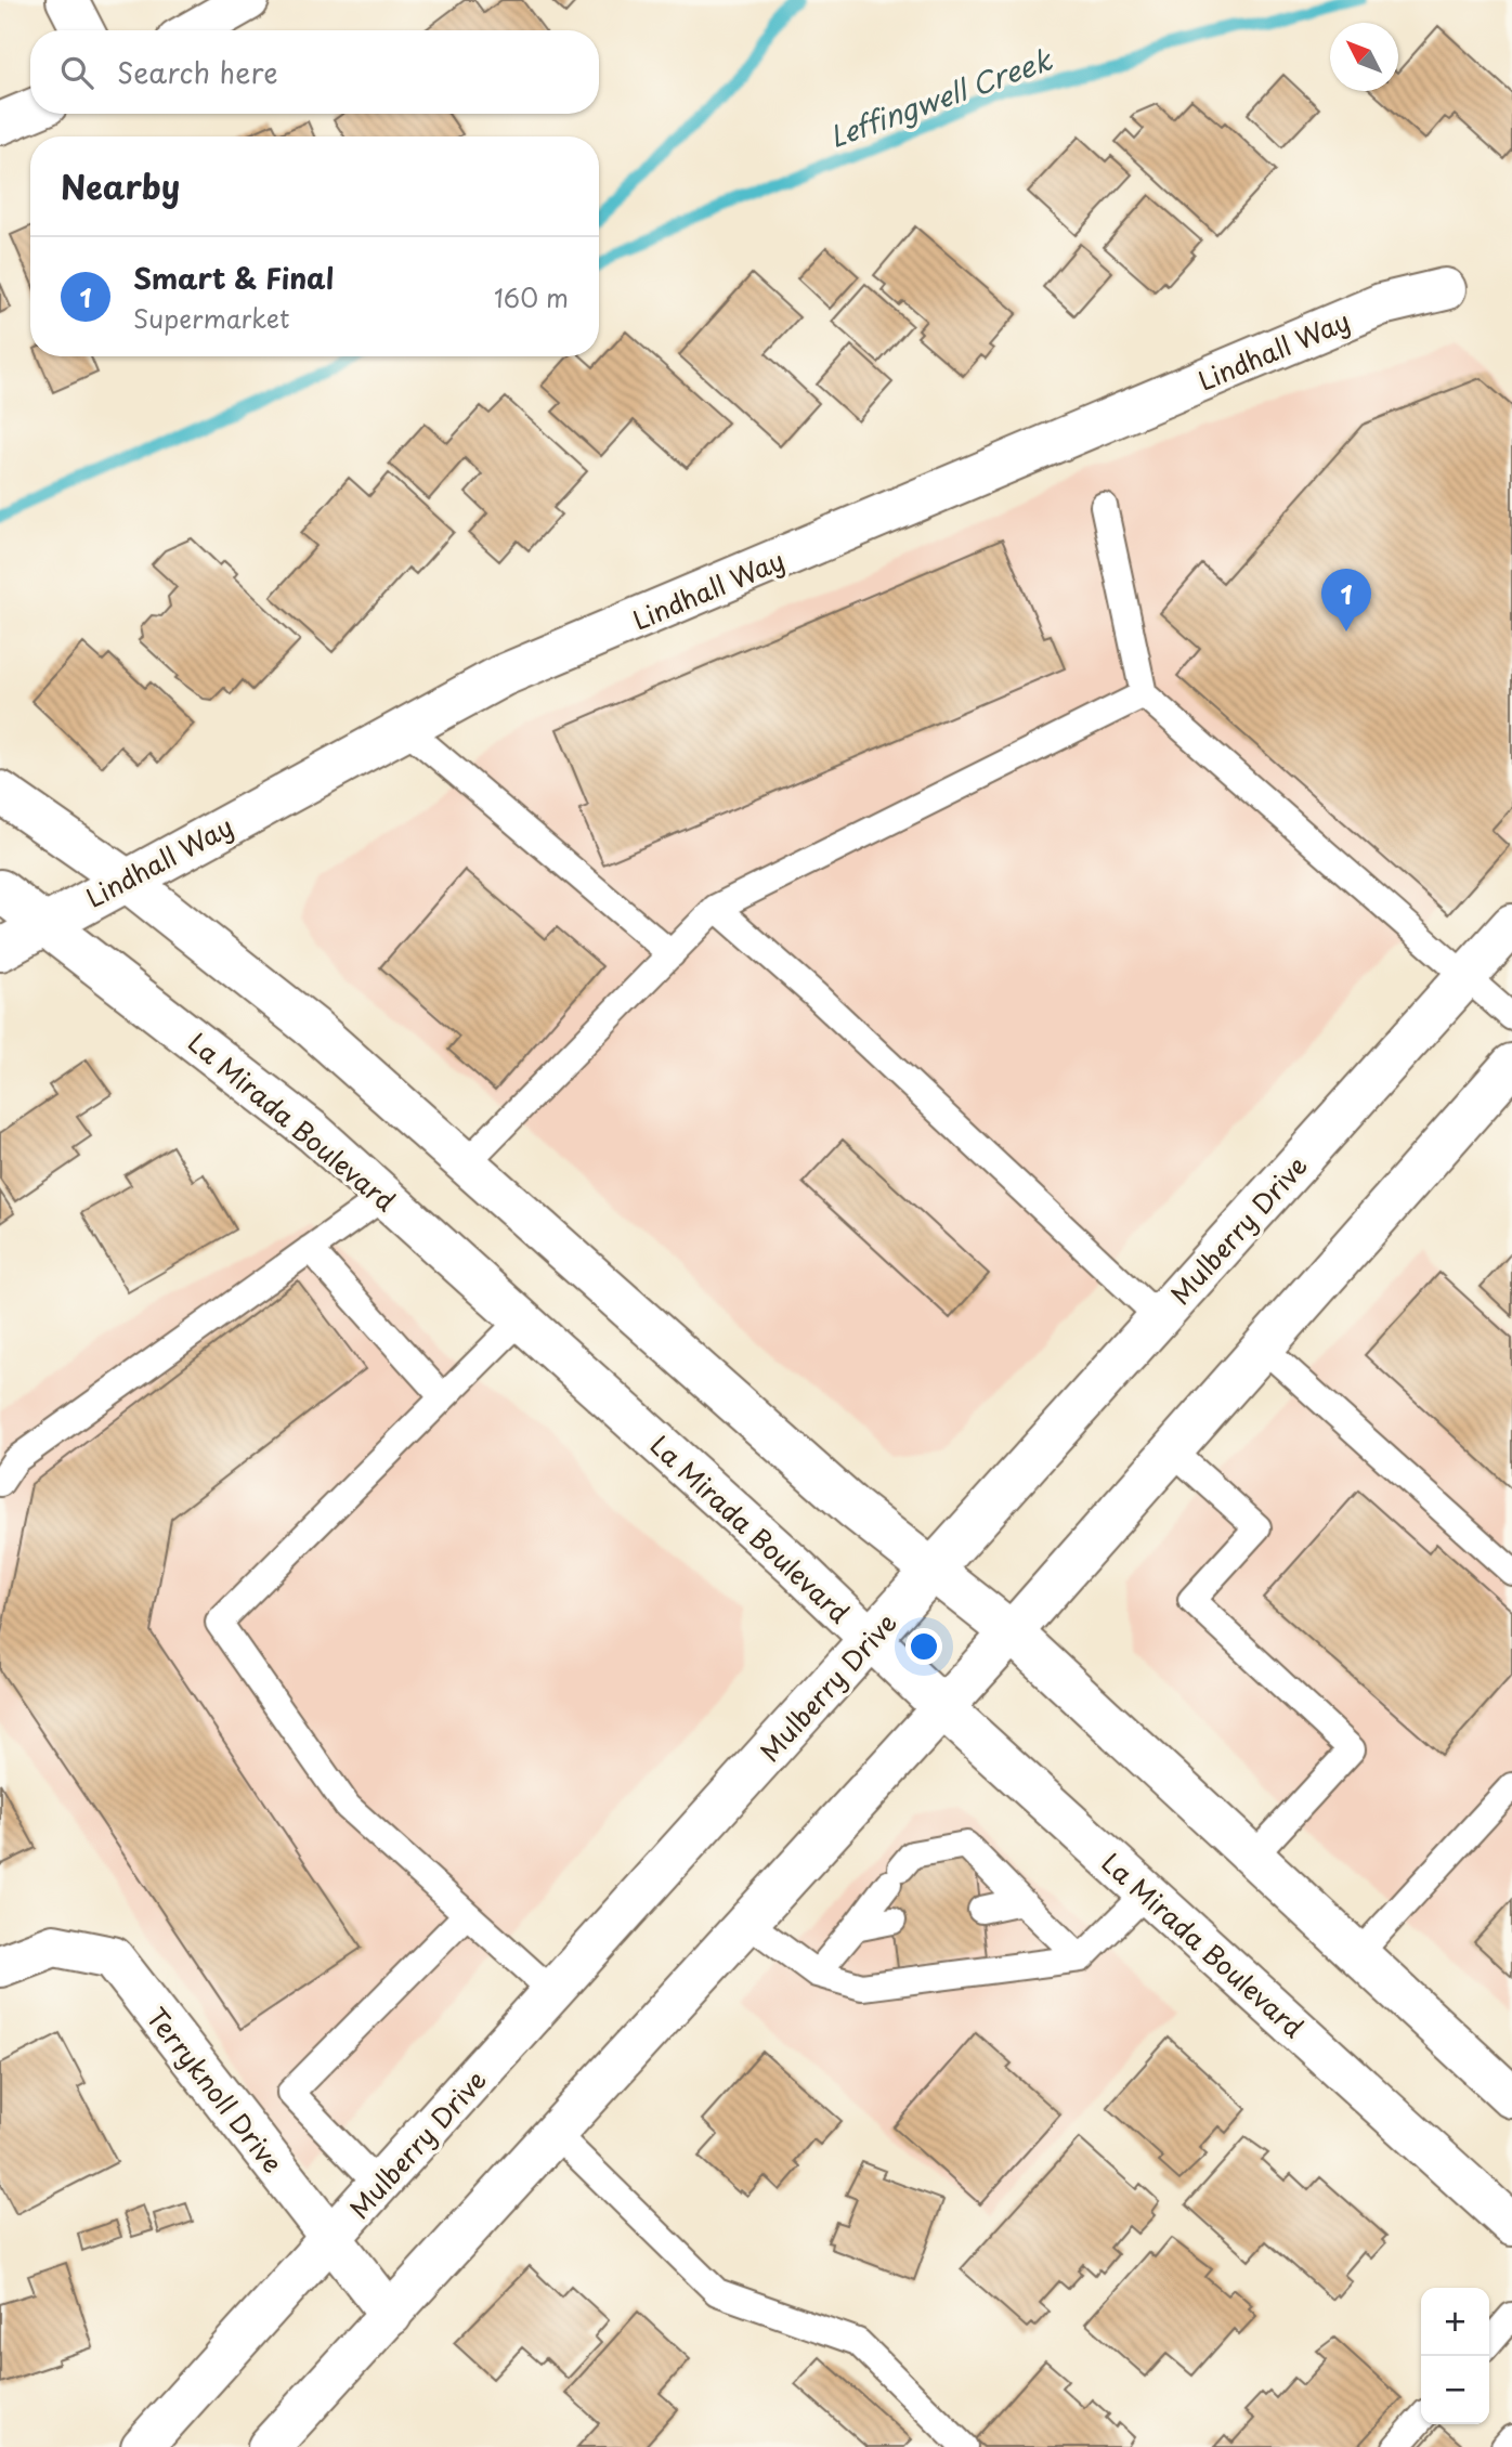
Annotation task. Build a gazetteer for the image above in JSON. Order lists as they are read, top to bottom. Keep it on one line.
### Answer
{"streets":{"main road":["Lindhall Way","La Mirada Boulevard","Mulberry Drive","Terryknoll Drive"]},"crossings":[["Lindhall Way","La Mirada Boulevard"],["La Mirada Boulevard","Mulberry Drive"],["Mulberry Drive","Terryknoll Drive"]],"water":["Leffingwell Creek"],"north":"top left","page":{"search":"Search here","heading":"Nearby","list":[{"mark":"1","name":"Smart & Final","note":"Supermarket","value":"160 m"}],"pins":"1","map_buttons":["+","−"]}}
